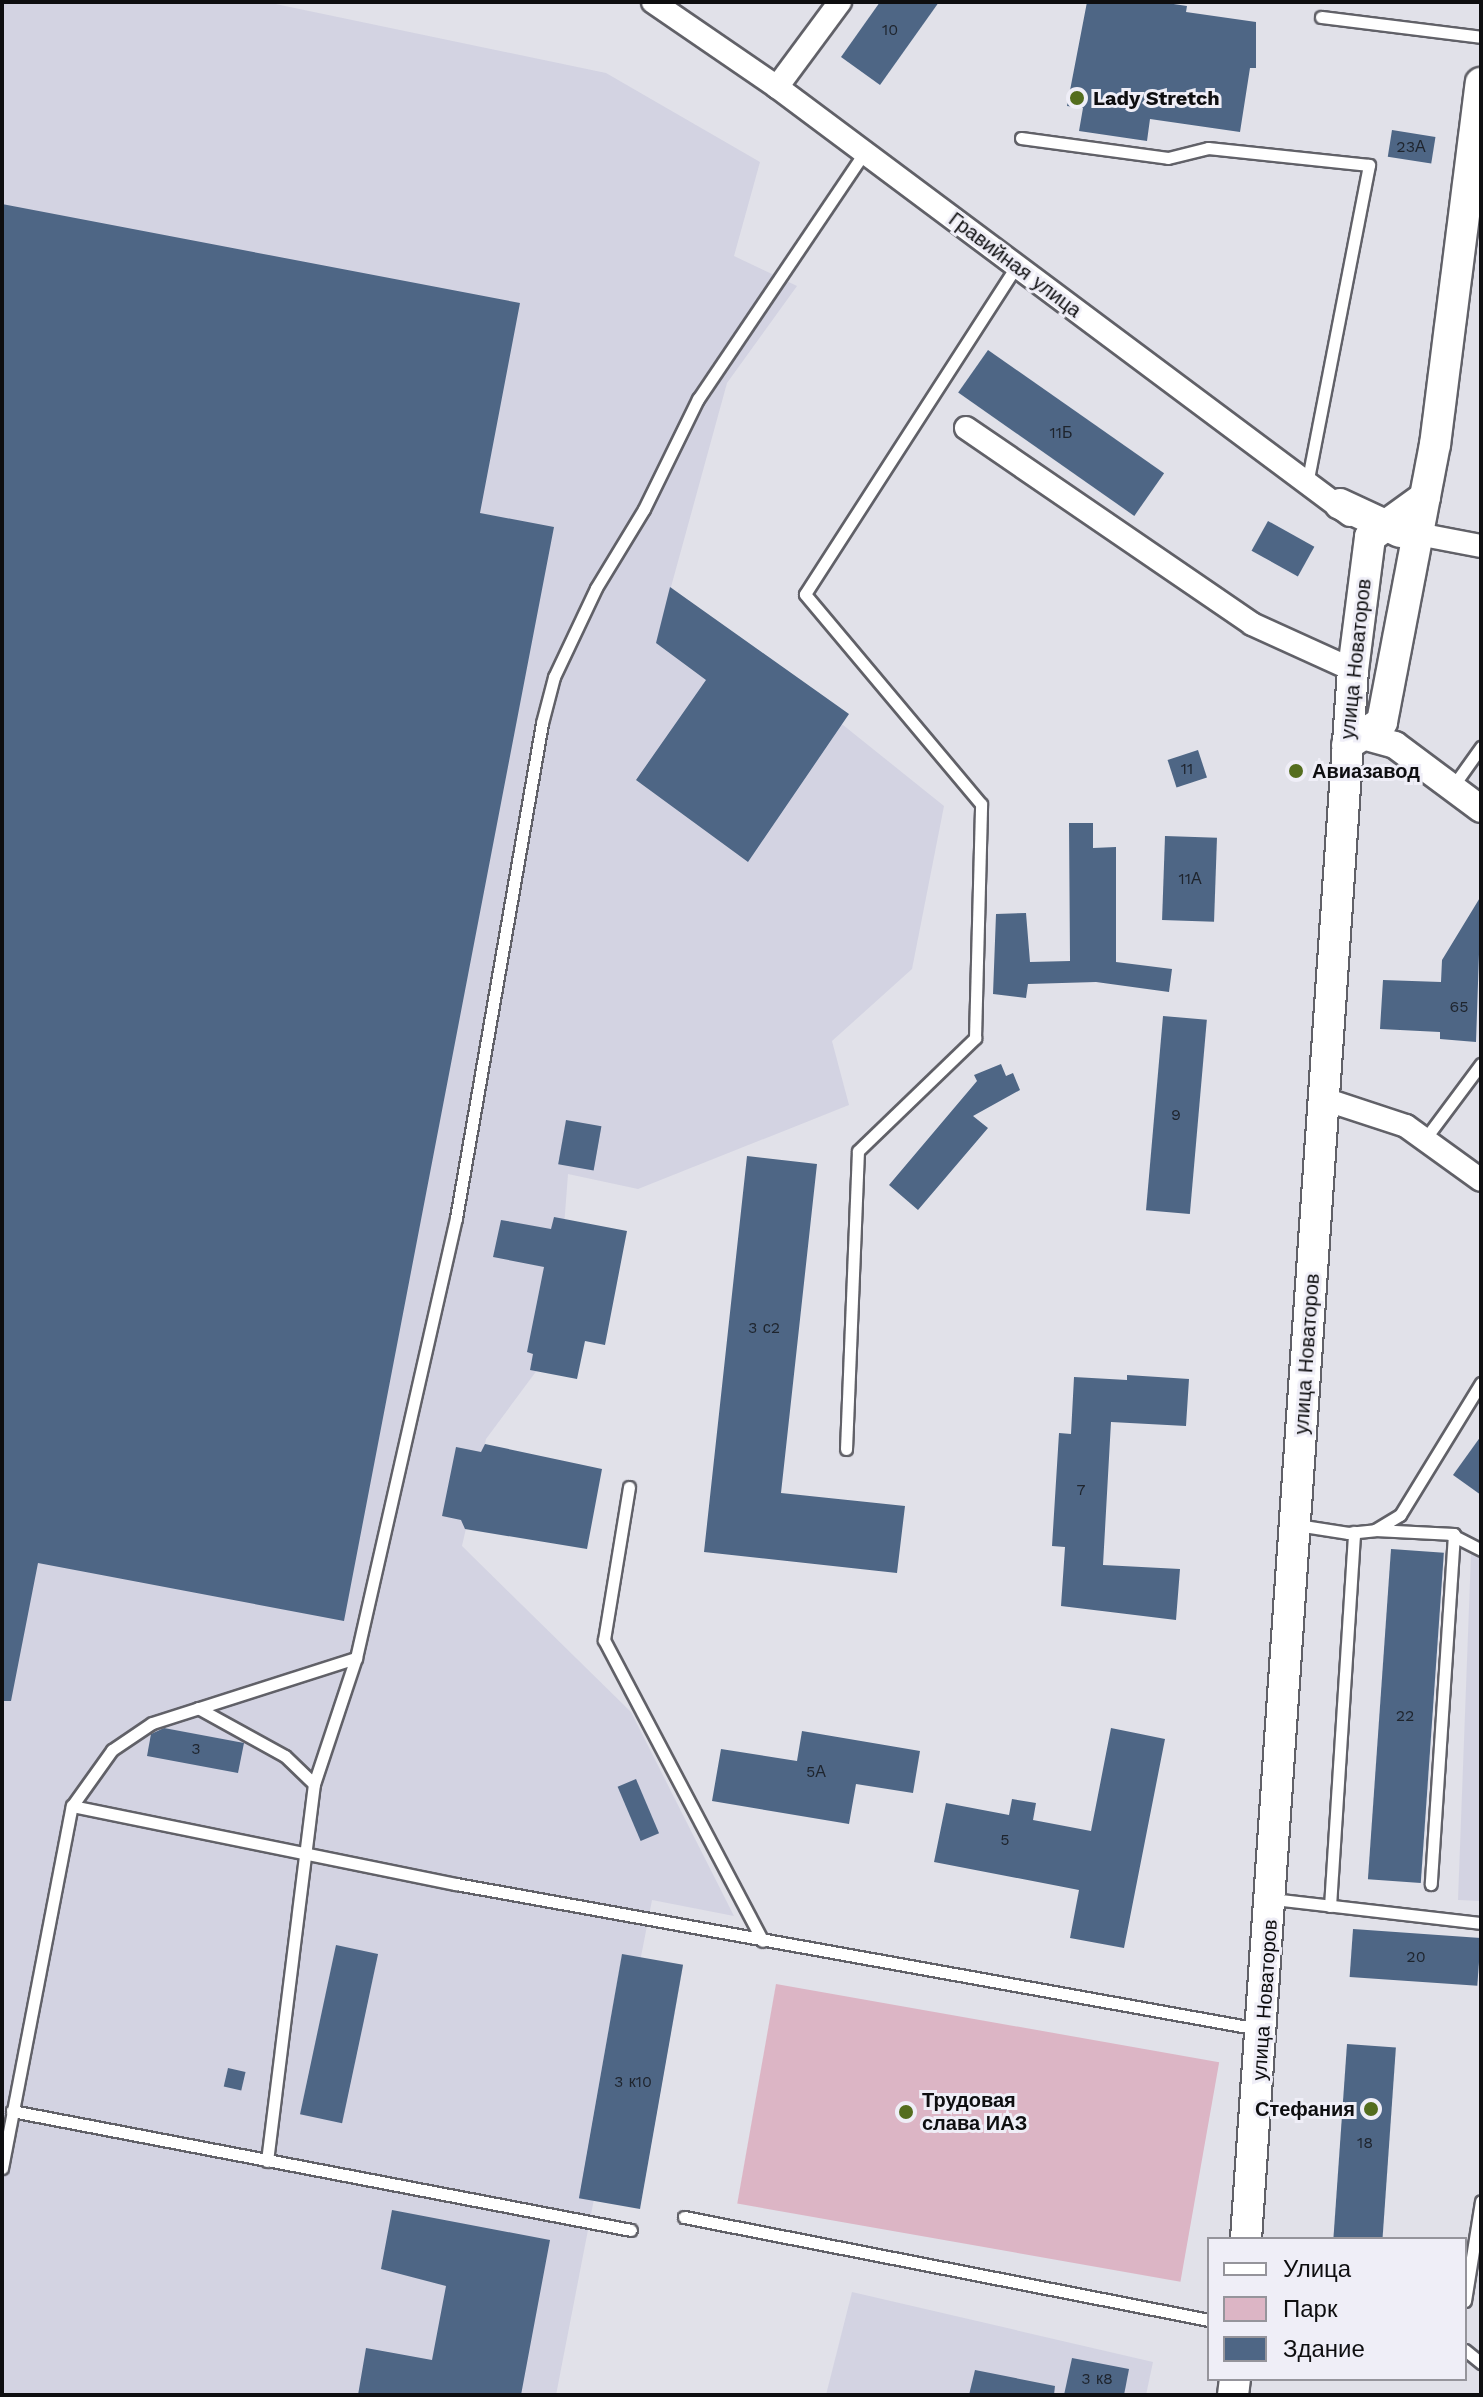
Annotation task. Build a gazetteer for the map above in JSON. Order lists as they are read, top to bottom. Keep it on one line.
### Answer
{"streets":{"main road":["улица Новаторов"],"street":["Гравийная улица"]},"crossings":[["Гравийная улица","улица Новаторов"]],"places":["Lady Stretch","Авиазавод","Стефания","Трудовая слава ИАЗ"],"house_numbers":["10","23А","11Б","11","11А","65","9","3 с2","7","22","3","5А","5","20","3 к10","18","3 к8"],"legend":["Улица","Парк","Здание"]}
